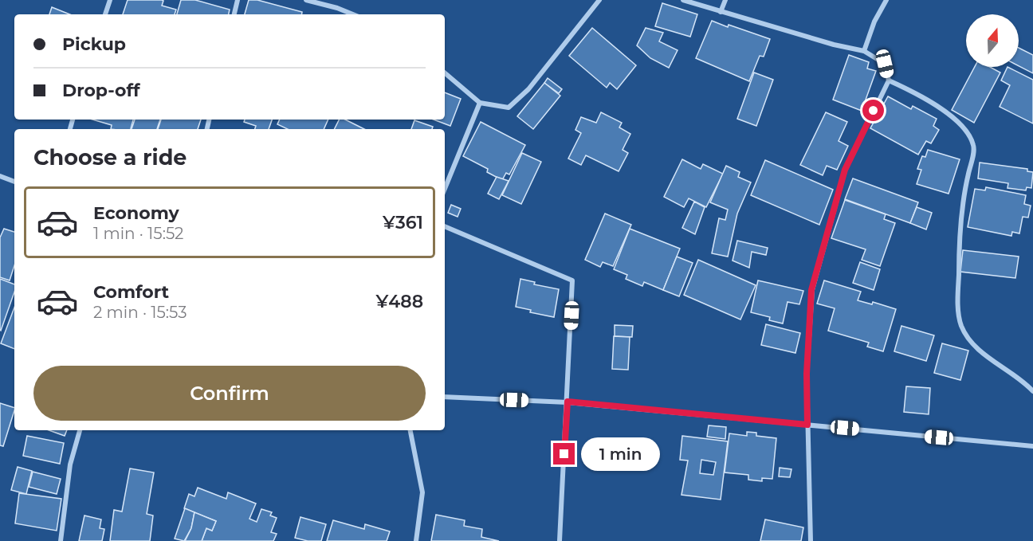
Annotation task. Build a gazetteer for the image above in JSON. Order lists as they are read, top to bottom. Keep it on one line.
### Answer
{"north":"top","page":{"banner":["Pickup","Drop-off"],"heading":"Choose a ride","list":[{"name":"Economy","note":"1 min · 15:52","value":"¥361"},{"name":"Comfort","note":"2 min · 15:53","value":"¥488"}],"buttons":"Confirm","bubble":"1 min"}}
